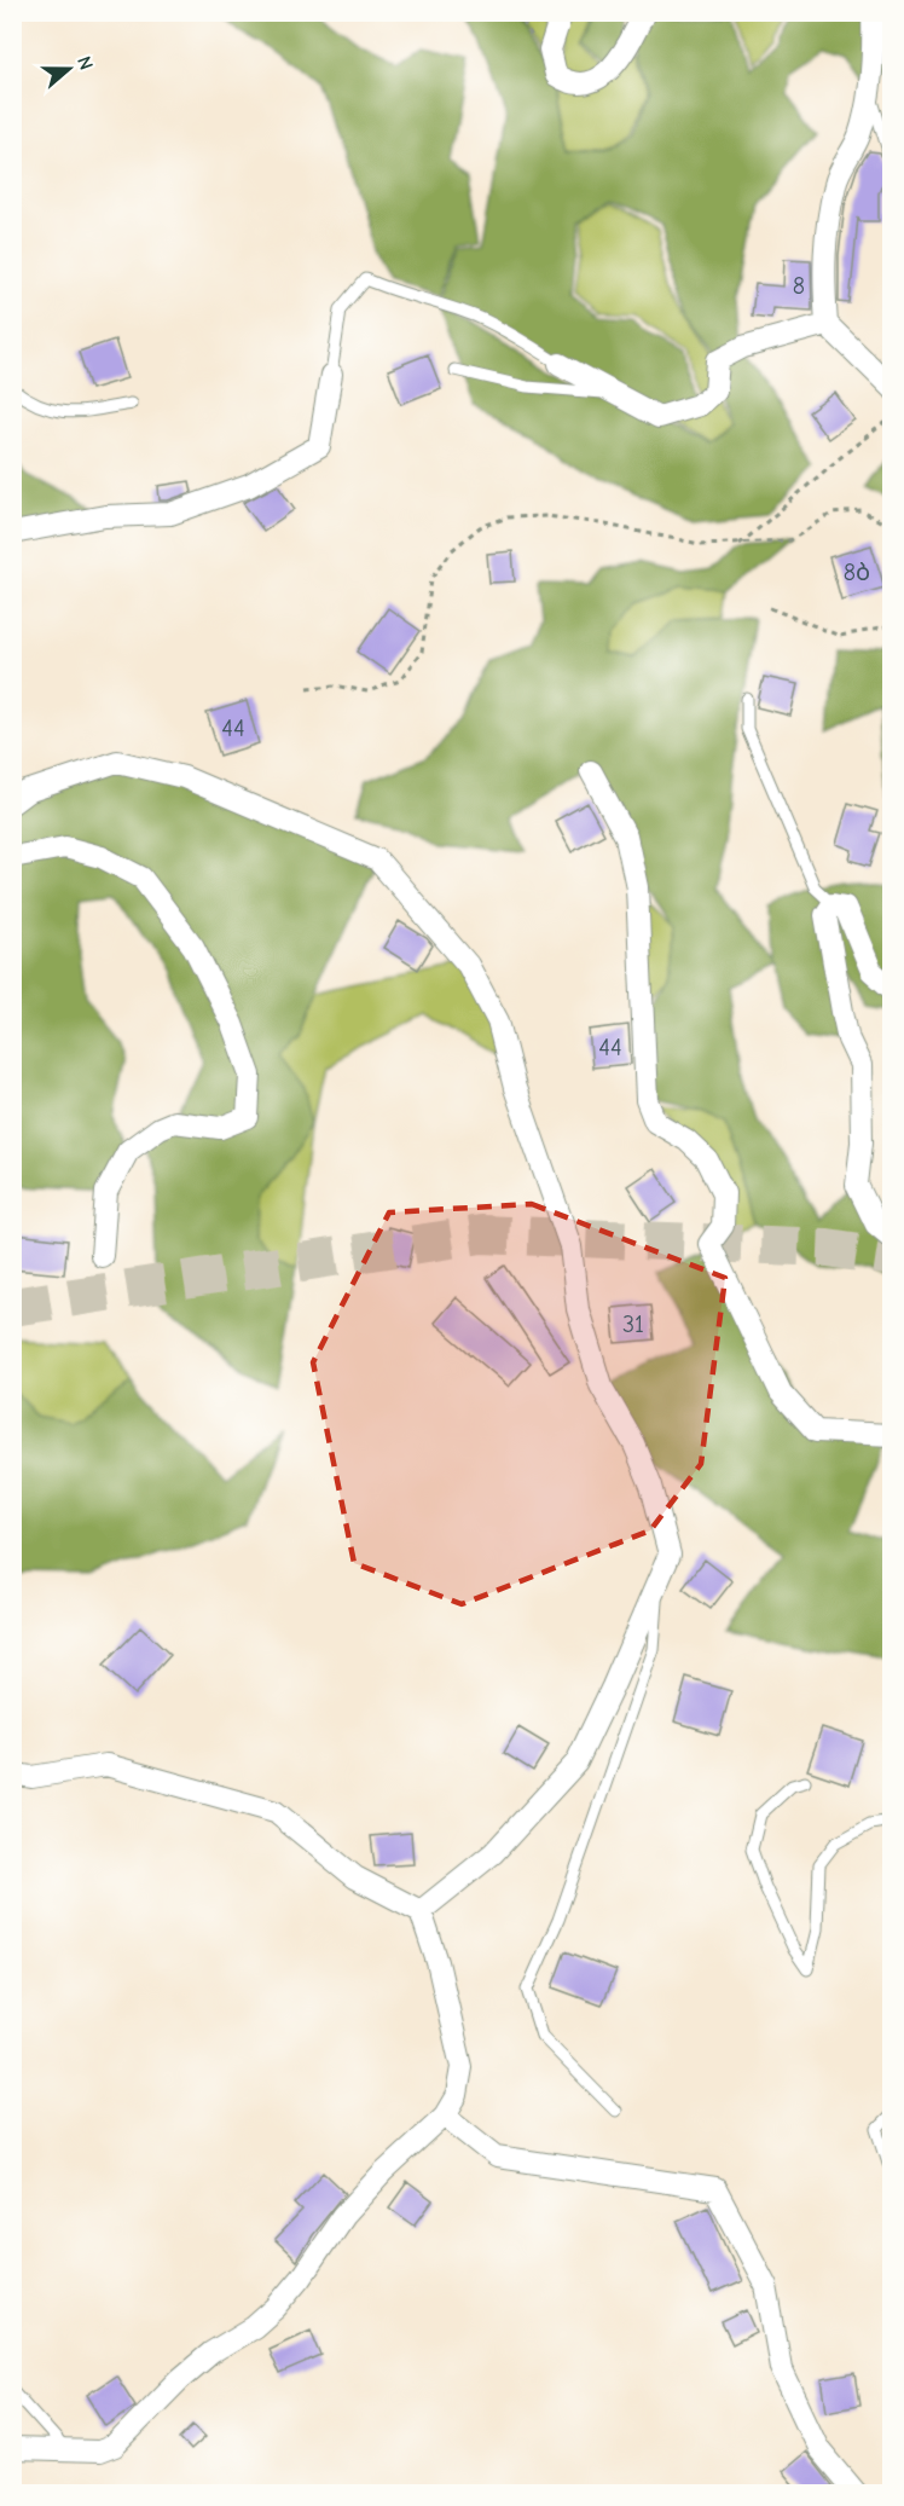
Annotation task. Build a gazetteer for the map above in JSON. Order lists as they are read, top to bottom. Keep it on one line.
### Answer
{"house_numbers":["8","8ბ","44","44","31"],"north":"right"}
